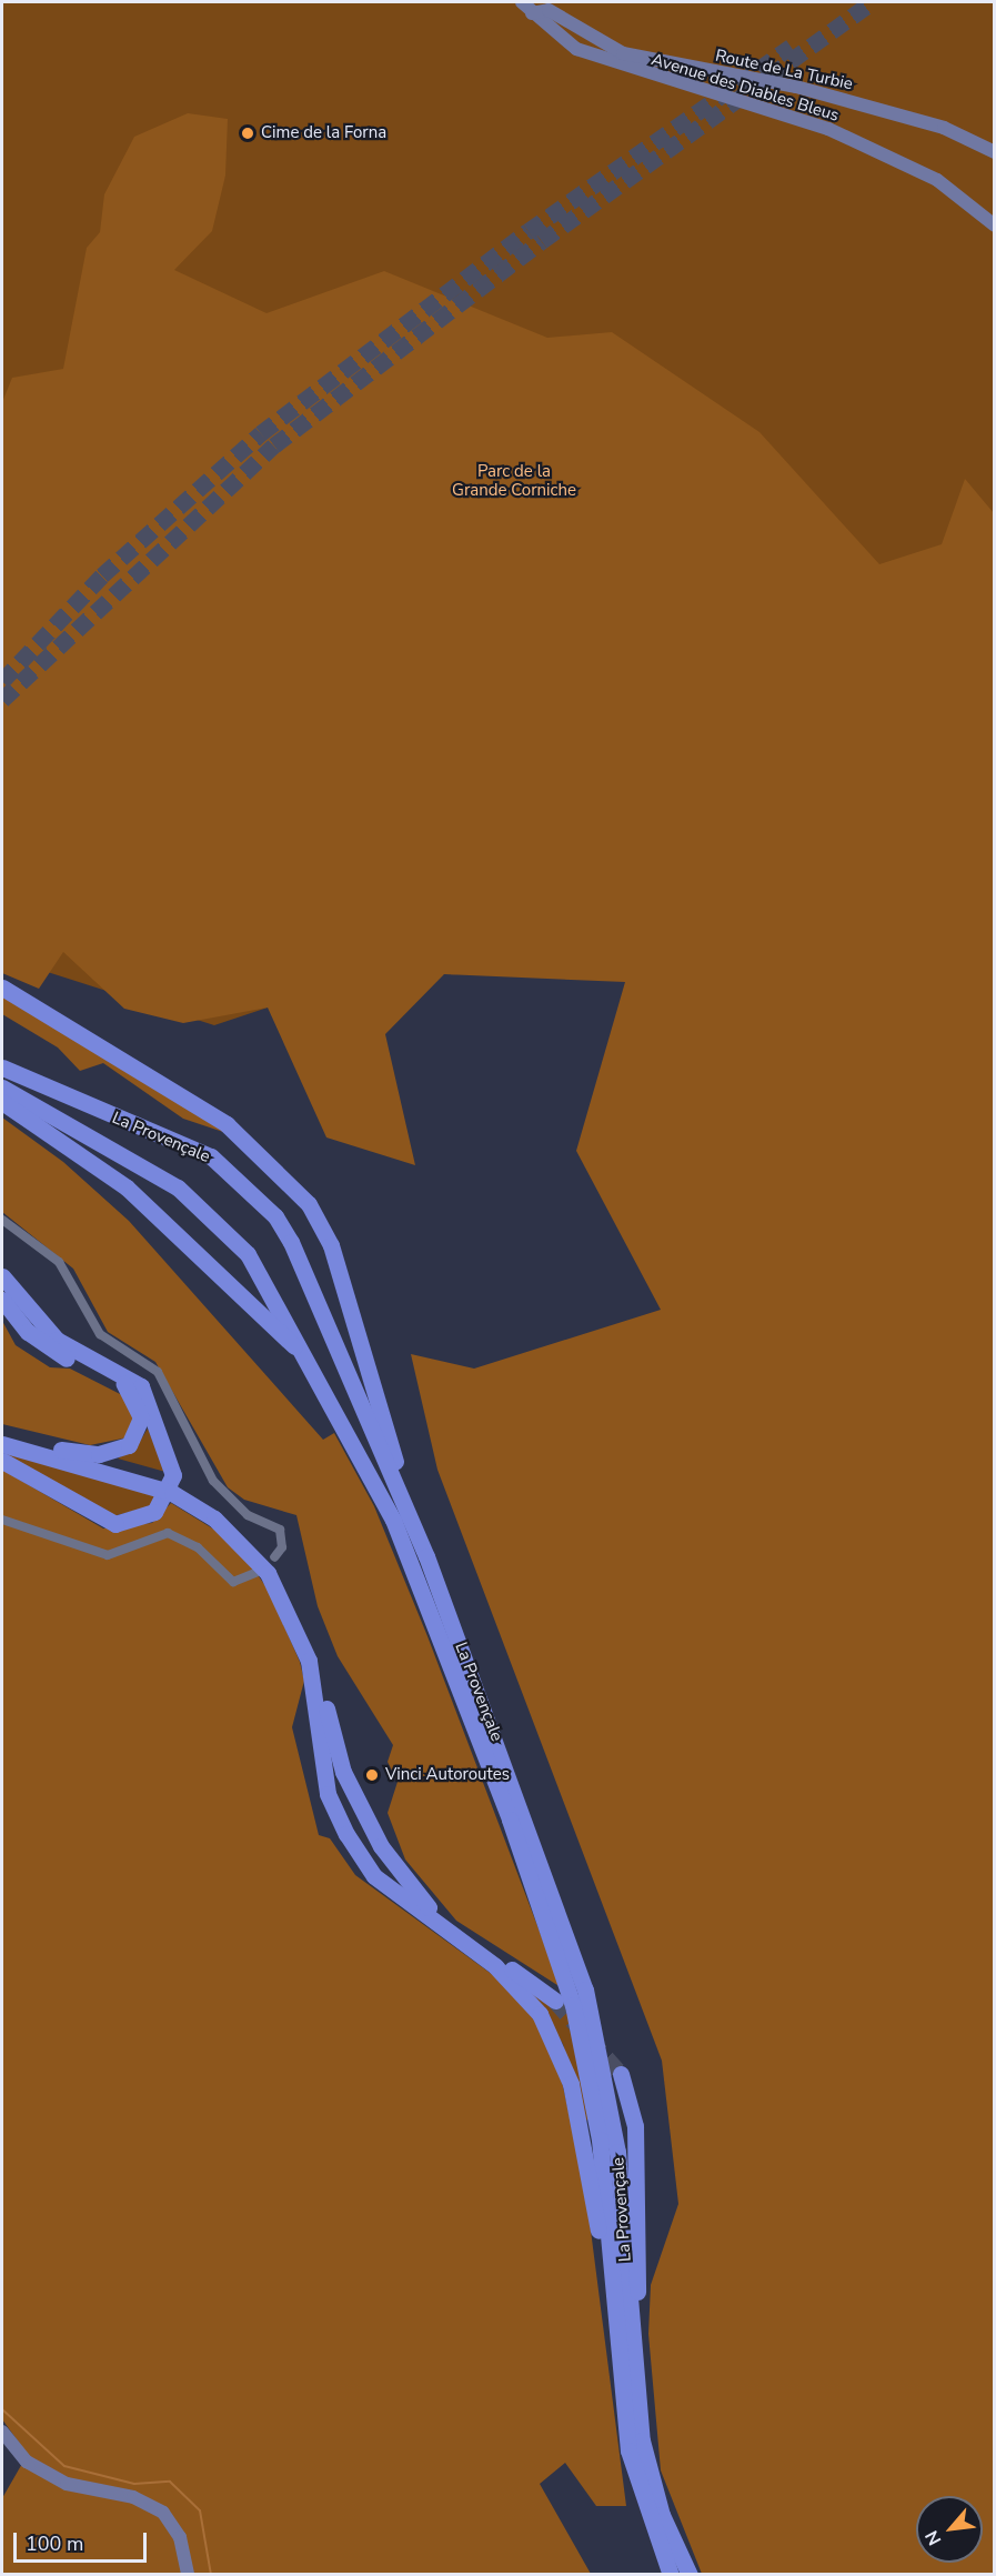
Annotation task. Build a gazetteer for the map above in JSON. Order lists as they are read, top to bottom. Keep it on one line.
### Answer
{"streets":{"highway":["La Provençale"],"main road":["Route de La Turbie","Avenue des Diables Bleus"]},"crossings":[["Route de La Turbie","Avenue des Diables Bleus"]],"parks":["Parc de la Grande Corniche"],"places":["Cime de la Forna","Vinci Autoroutes"],"scale_bar":"100 m","north":"bottom left"}
